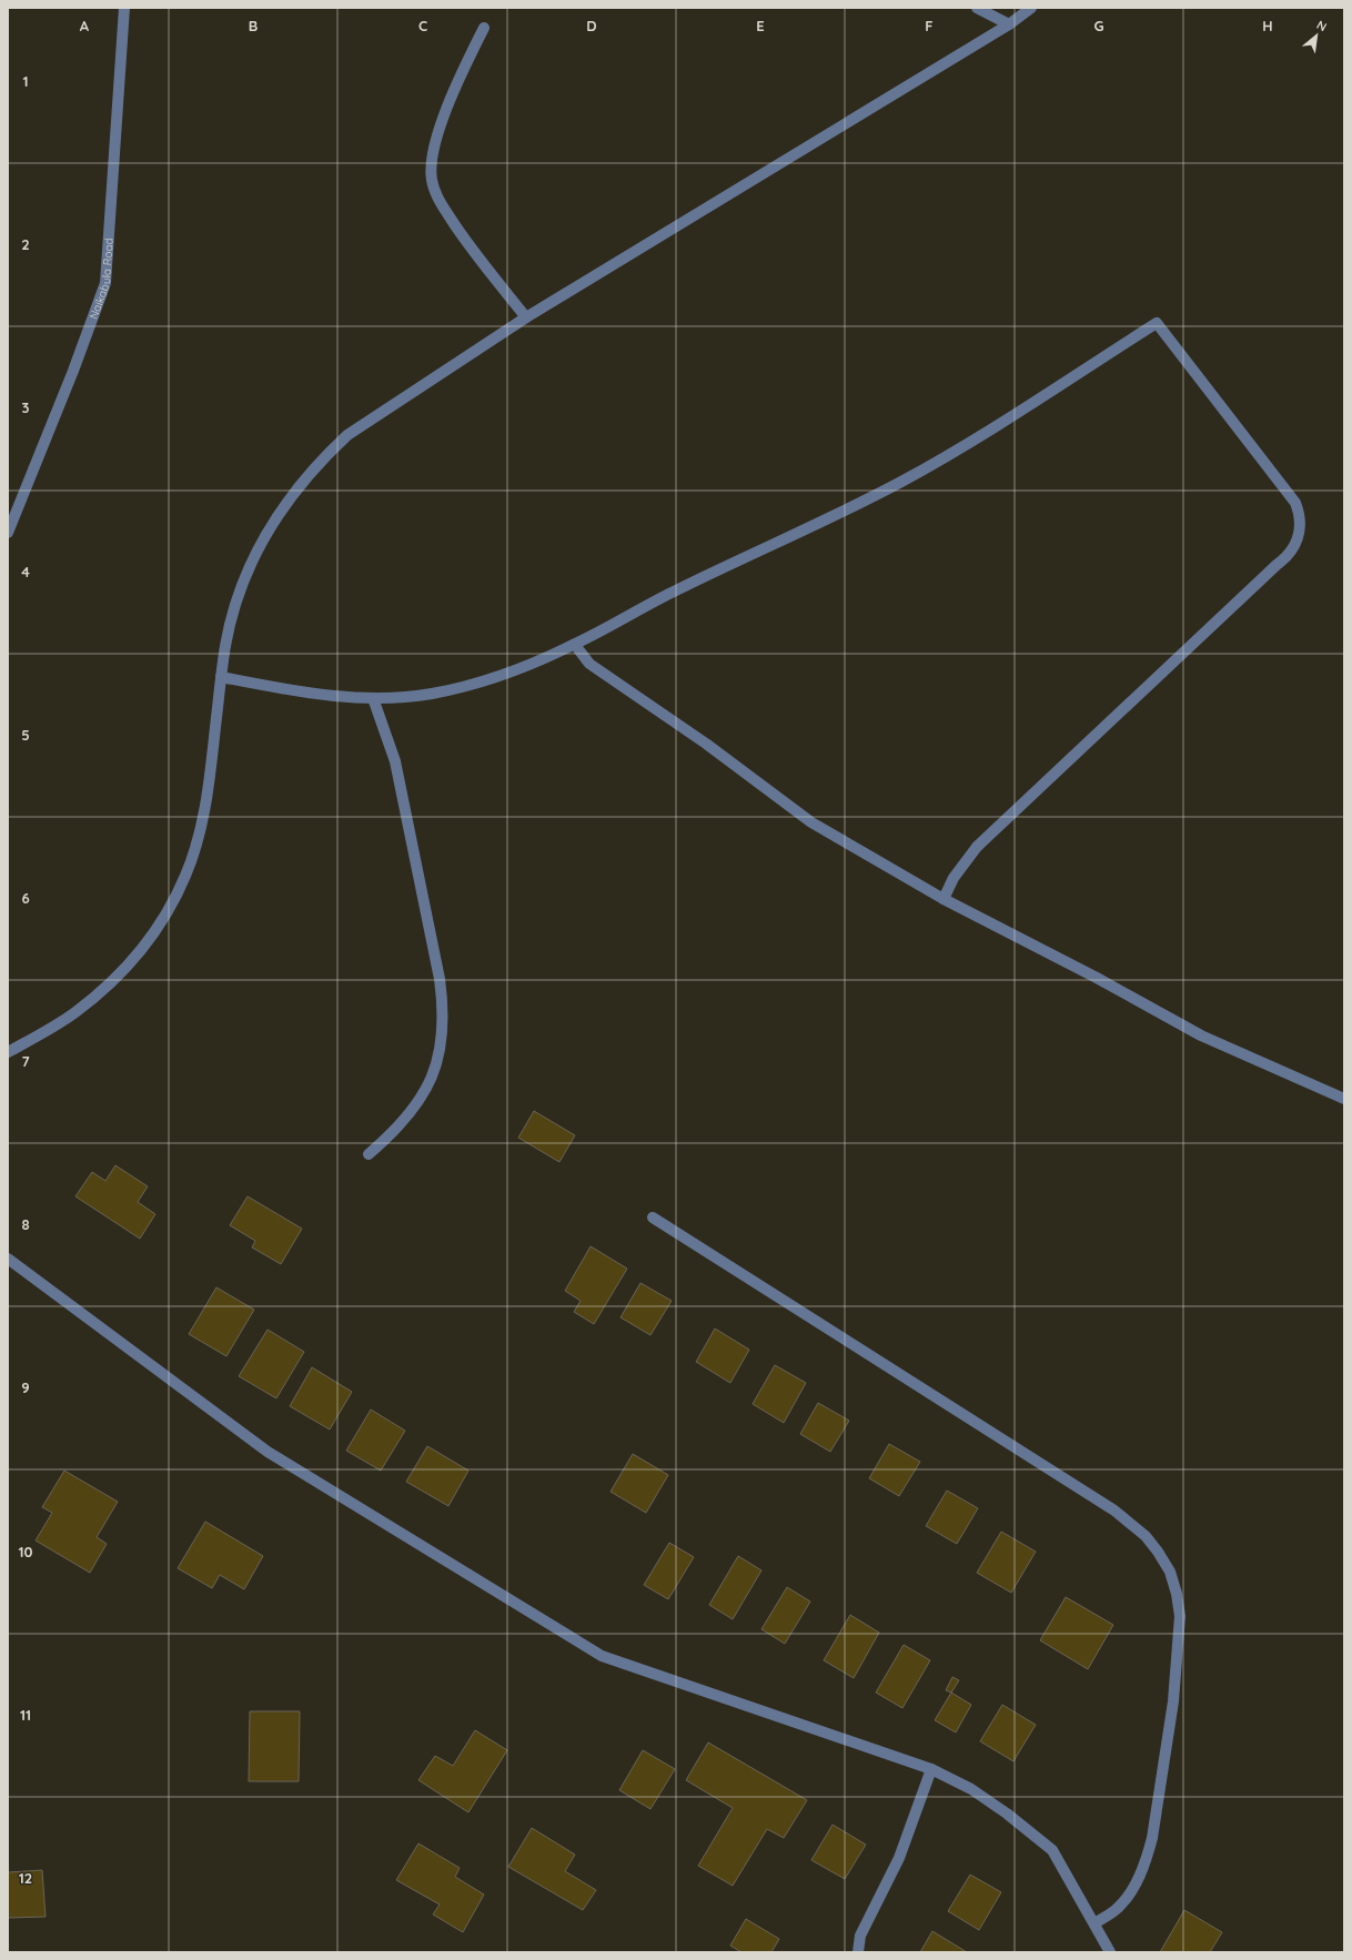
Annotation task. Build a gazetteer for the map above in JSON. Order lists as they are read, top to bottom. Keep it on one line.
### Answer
{"streets":{"street":["Naikabula Road"]},"north":"top right","grid":{"columns":["A","B","C","D","E","F","G","H"],"rows":["1","2","3","4","5","6","7","8","9","10","11","12"]}}
